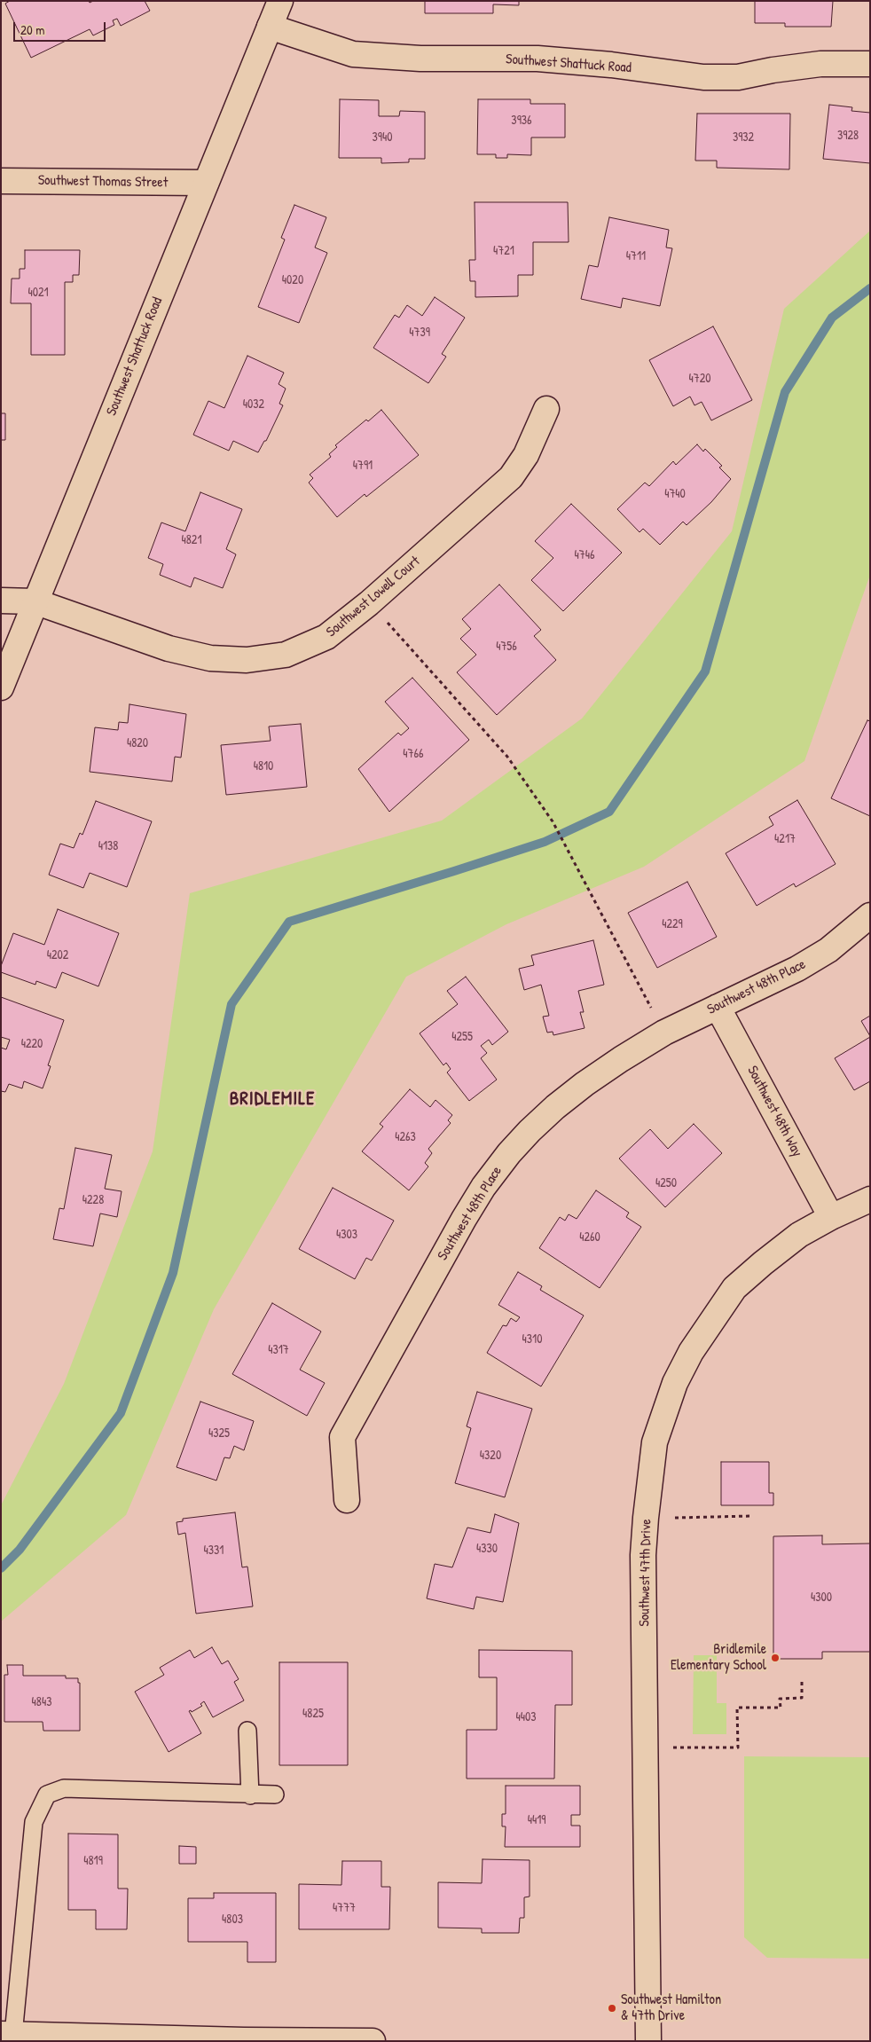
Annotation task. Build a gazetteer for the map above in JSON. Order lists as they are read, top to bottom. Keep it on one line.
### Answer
{"streets":{"street":["Southwest Shattuck Road","Southwest Thomas Street","Southwest Lowell Court","Southwest 48th Place","Southwest 48th Way","Southwest 47th Drive"]},"crossings":[["Southwest Shattuck Road","Southwest Thomas Street"],["Southwest Shattuck Road","Southwest Lowell Court"],["Southwest 48th Place","Southwest 48th Way"],["Southwest 48th Way","Southwest 47th Drive"]],"districts":["BRIDLEMILE"],"places":["Bridlemile Elementary School","Southwest Hamilton & 47th Drive"],"house_numbers":["3936","3928","3940","3932","4721","4711","4020","4021","4739","4720","4032","4791","4740","4821","4746","4756","4820","4766","4810","4217","4138","4229","4202","4255","4220","4263","4250","4228","4303","4260","4310","4317","4325","4320","4330","4331","4300","4843","4825","4403","4419","4819","4777","4803"],"scale_bar":"20 m"}
